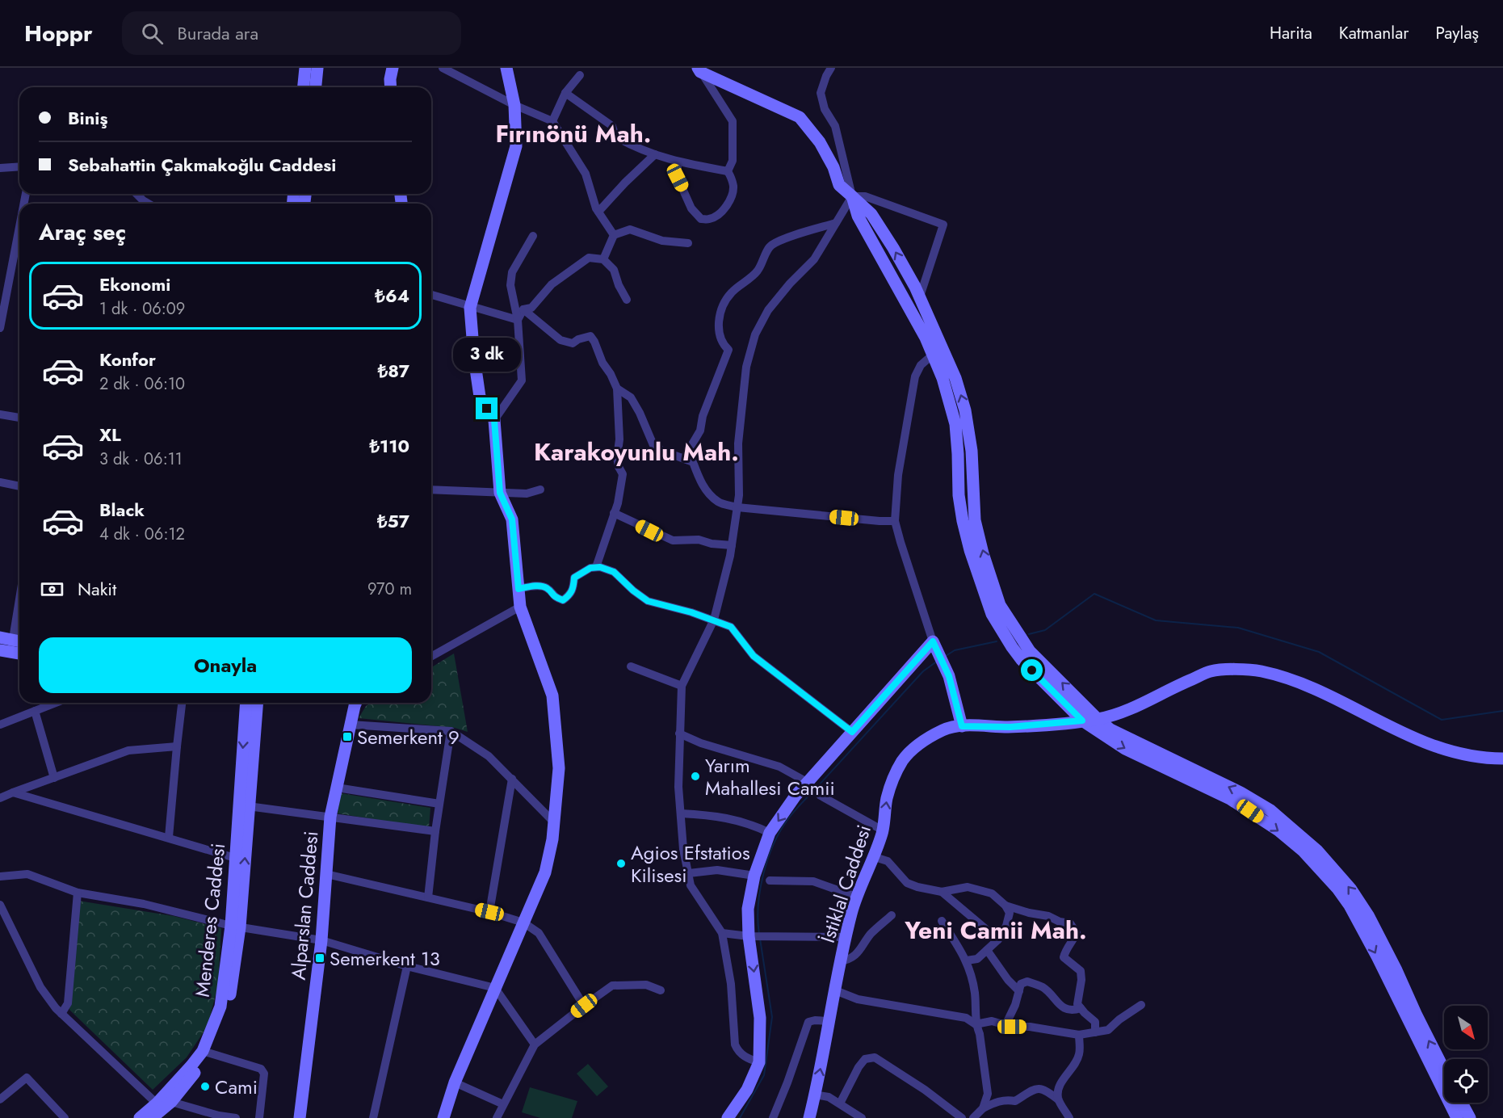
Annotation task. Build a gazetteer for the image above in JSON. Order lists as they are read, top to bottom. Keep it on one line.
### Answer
{"streets":{"main road":["İstiklal Caddesi","Alparslan Caddesi","Menderes Caddesi"]},"districts":["Fırınönü Mah.","Karakoyunlu Mah.","Yeni Camii Mah."],"places":{"transit":["Semerkent 9","Semerkent 13"],"other":["Yarım Mahallesi Camii","Agios Efstatios Kilisesi","Cami"]},"north":"bottom right","page":{"header":"Hoppr","search":"Burada ara","nav":["Harita","Katmanlar","Paylaş"],"banner":["Biniş","Sebahattin Çakmakoğlu Caddesi"],"heading":"Araç seç","list":[{"name":"Ekonomi","note":"1 dk · 06:09","value":"₺64"},{"name":"Konfor","note":"2 dk · 06:10","value":"₺87"},{"name":"XL","note":"3 dk · 06:11","value":"₺110"},{"name":"Black","note":"4 dk · 06:12","value":"₺57"}],"bubble":"3 dk","pay":["Nakit","970 m"],"buttons":"Onayla"}}
